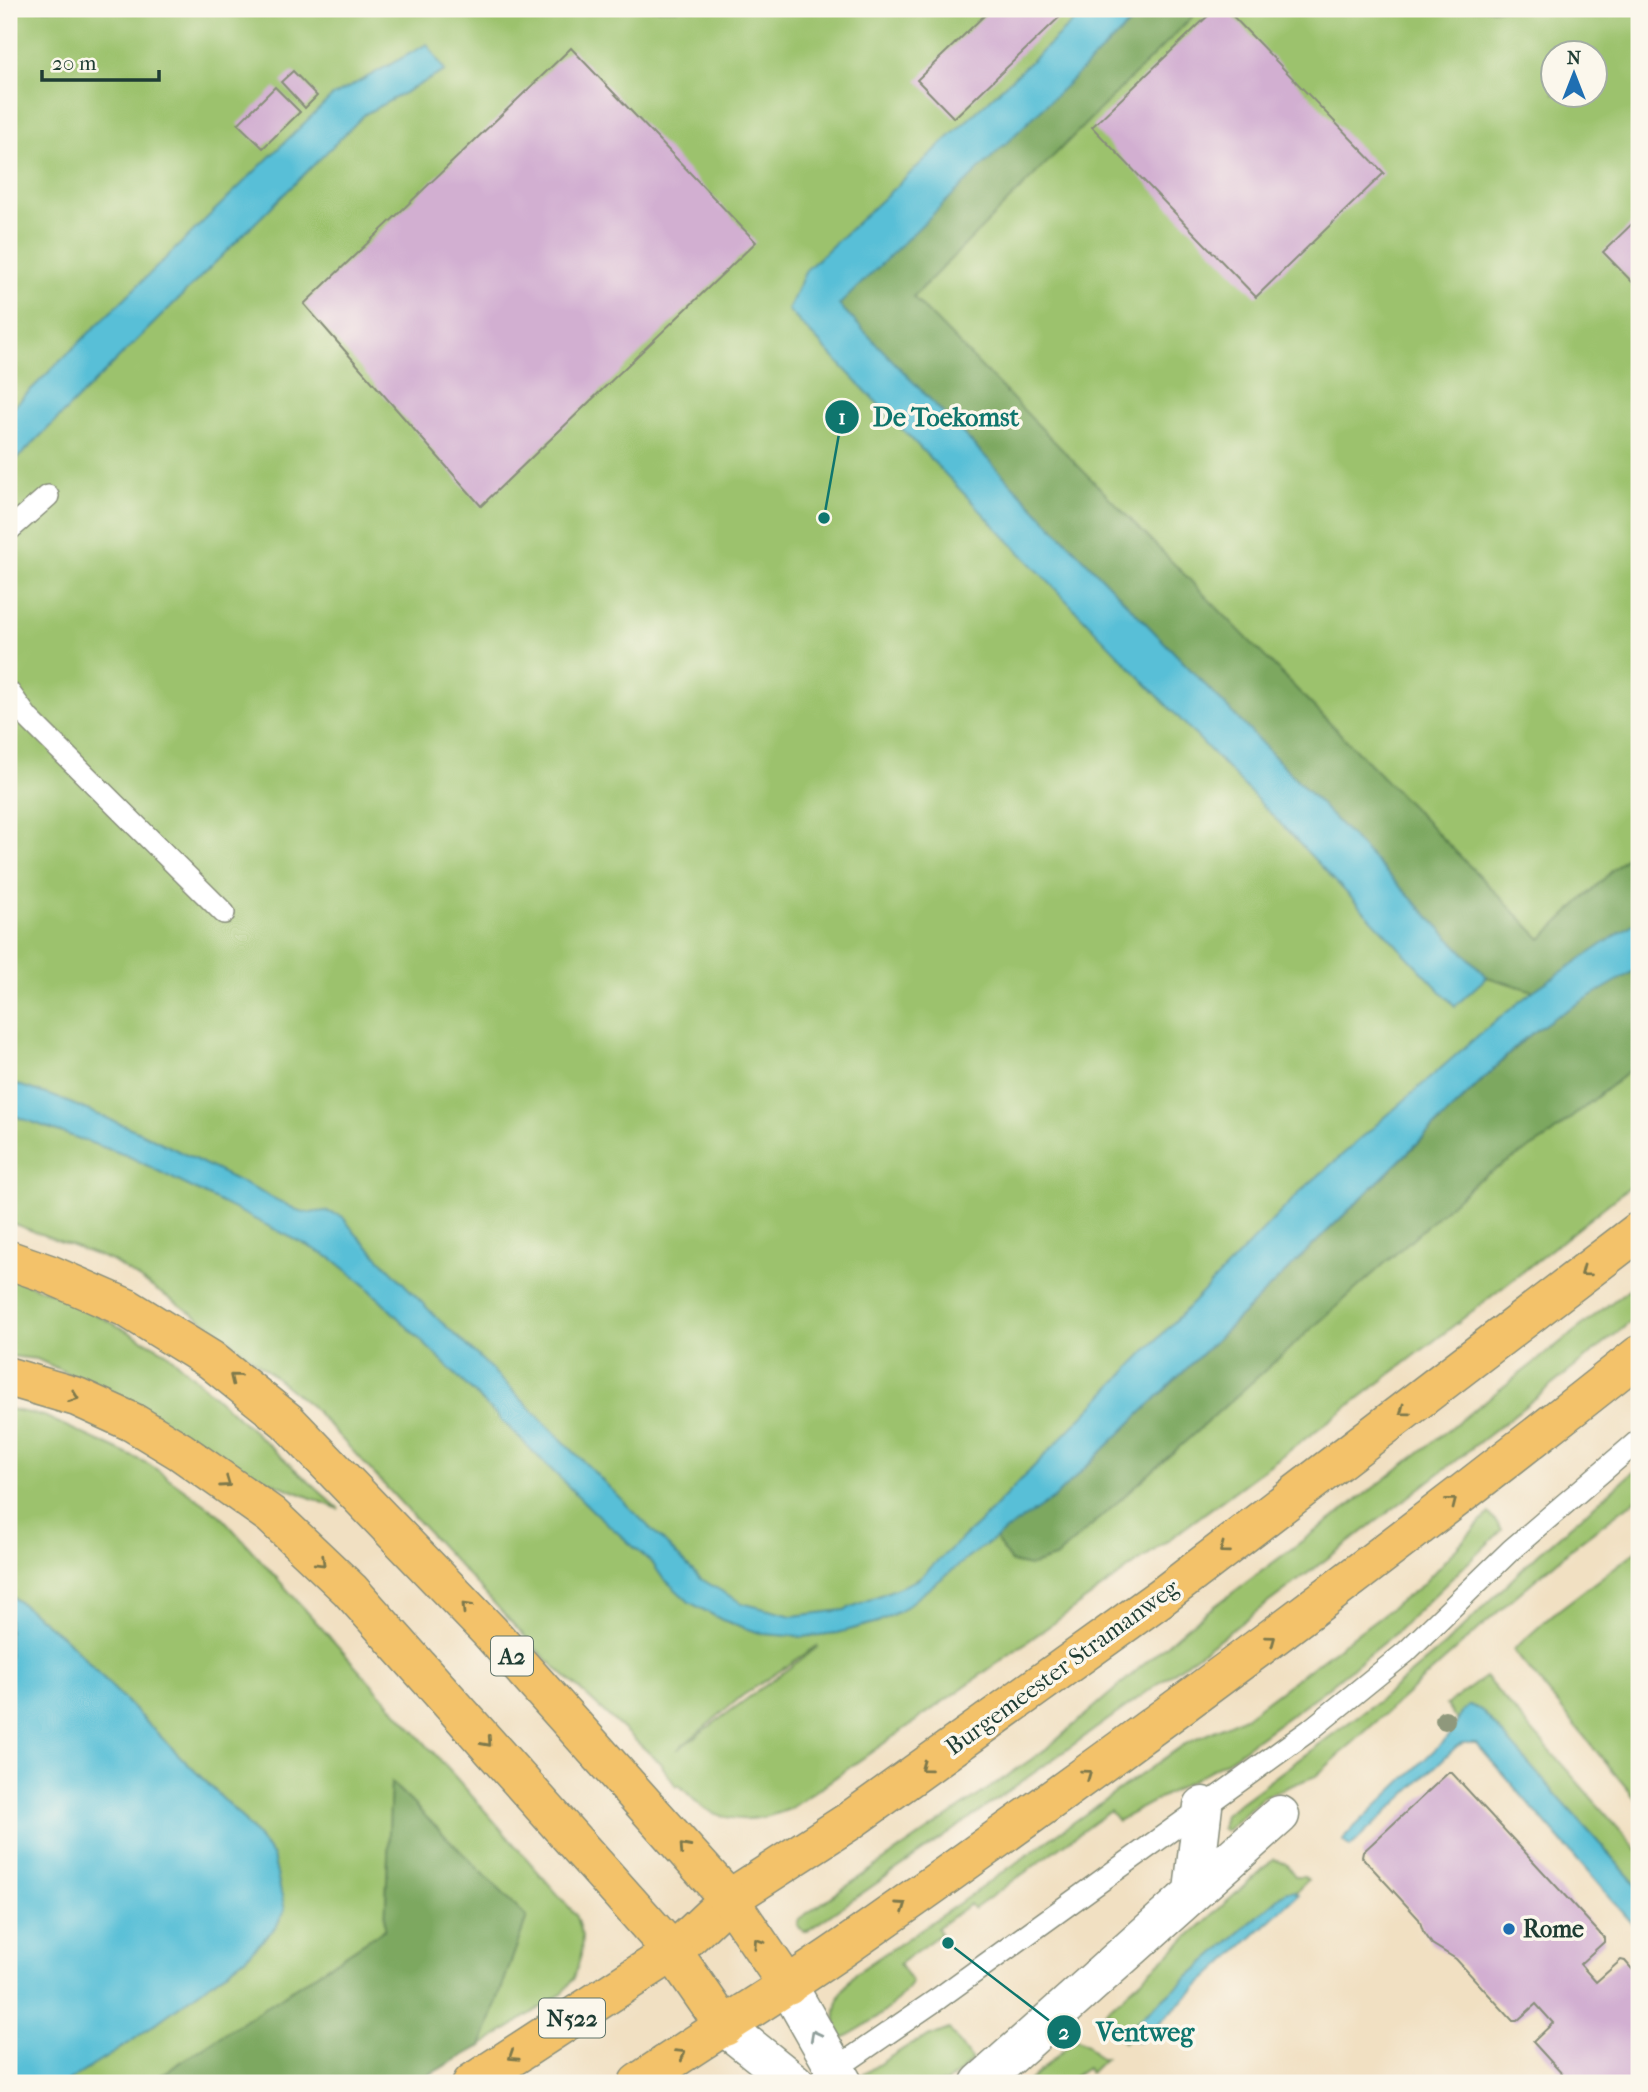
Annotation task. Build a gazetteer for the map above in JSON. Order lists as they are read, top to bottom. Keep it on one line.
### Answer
{"streets":{"main road":["A2","Burgemeester Stramanweg","N522"]},"crossings":[["A2","Burgemeester Stramanweg"]],"places":["De Toekomst","Rome","Ventweg"],"scale_bar":"20 m","north":"top"}
